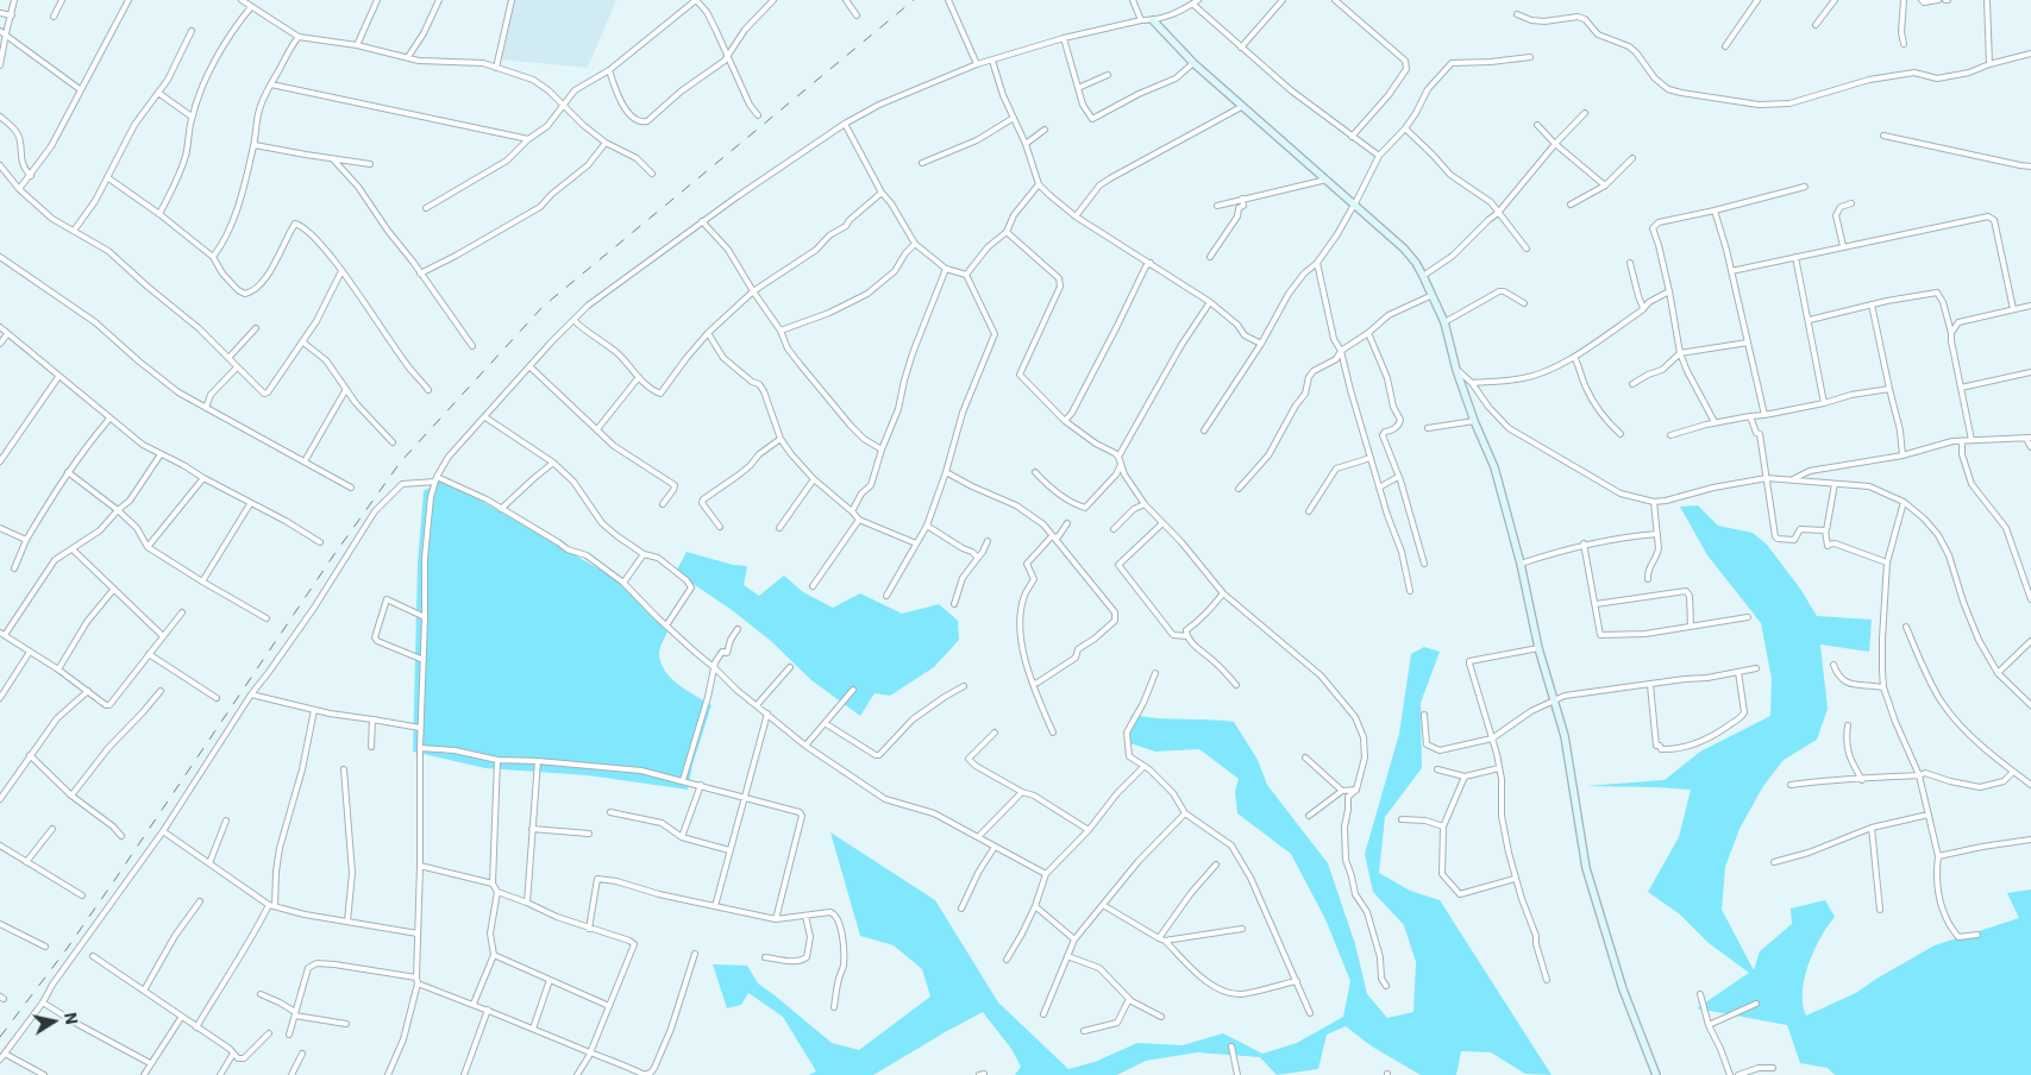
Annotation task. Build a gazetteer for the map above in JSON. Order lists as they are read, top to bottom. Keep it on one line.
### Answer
{"north":"right"}
